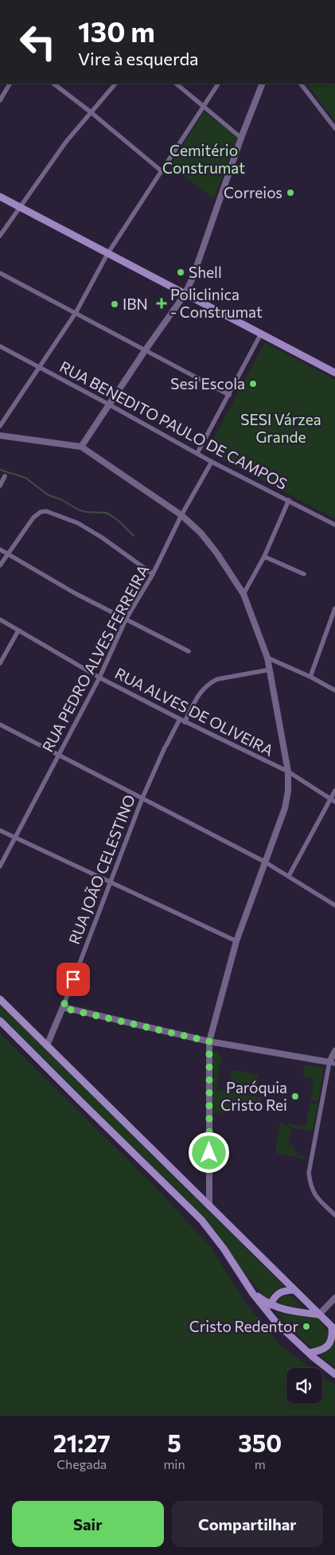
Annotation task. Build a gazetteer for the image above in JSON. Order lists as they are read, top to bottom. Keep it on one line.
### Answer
{"streets":{"street":["RUA BENEDITO PAULO DE CAMPOS","RUA PEDRO ALVES FERREIRA","RUA ALVES DE OLIVEIRA","RUA JOÃO CELESTINO"]},"crossings":[["RUA BENEDITO PAULO DE CAMPOS","RUA PEDRO ALVES FERREIRA"],["RUA PEDRO ALVES FERREIRA","RUA ALVES DE OLIVEIRA"],["RUA ALVES DE OLIVEIRA","RUA JOÃO CELESTINO"]],"parks":["Cemitério Construmat","SESI Várzea Grande"],"places":{"other":["Correios","Shell","IBN","Sesi Escola","Paróquia Cristo Rei","Cristo Redentor"],"health":["Policlinica - Construmat"]},"page":{"turn":["130 m","Vire à esquerda"],"eta":["21:27","Chegada","5","min","350","m"],"buttons":["Sair","Compartilhar"]}}
